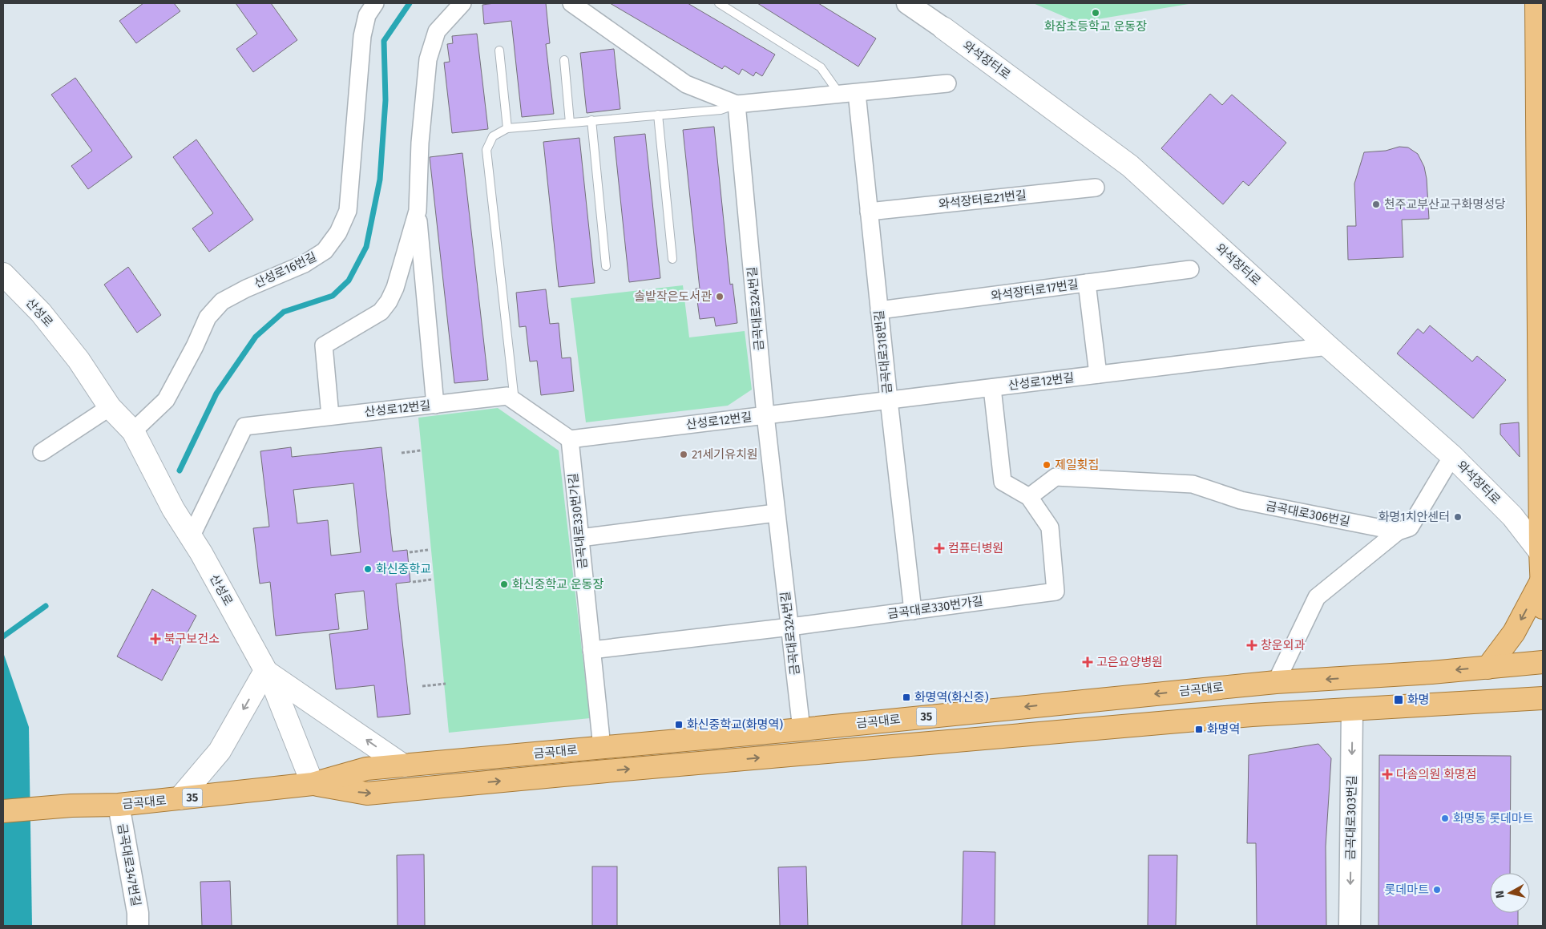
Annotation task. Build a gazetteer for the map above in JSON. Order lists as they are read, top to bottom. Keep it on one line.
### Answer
{"streets":{"main road":["와석장터로","산성로","금곡대로","35"],"street":["와석장터로21번길","산성로16번길","와석장터로17번길","금곡대로324번길","금곡대로318번길","산성로12번길","금곡대로306번길","금곡대로330번가길","금곡대로303번길","금곡대로347번길"]},"crossings":[["와석장터로","산성로12번길"],["와석장터로21번길","금곡대로318번길"],["산성로16번길","산성로"],["와석장터로17번길","금곡대로318번길"],["금곡대로324번길","산성로12번길"],["금곡대로324번길","금곡대로330번가길"],["금곡대로324번길","금곡대로"],["산성로","산성로12번길"],["산성로","금곡대로"],["금곡대로318번길","산성로12번길"],["금곡대로318번길","금곡대로330번가길"],["산성로12번길","금곡대로330번가길"],["금곡대로306번길","금곡대로330번가길"],["금곡대로330번가길","금곡대로"],["금곡대로","금곡대로303번길"],["금곡대로","금곡대로347번길"]],"one_way":["금곡대로303번길"],"places":{"other":["화잠초등학교 운동장","천주교부산교구화명성당","솔밭작은도서관","21세기유치원","제일횟집","화명1치안센터","화신중학교","화신중학교 운동장","화명동 롯데마트","롯데마트"],"health":["컴퓨터병원","북구보건소","창운외과","고은요양병원","다솜의원 화명점"],"transit":["화명역(화신중)","화명","화신중학교(화명역)","화명역"]},"north":"left"}
